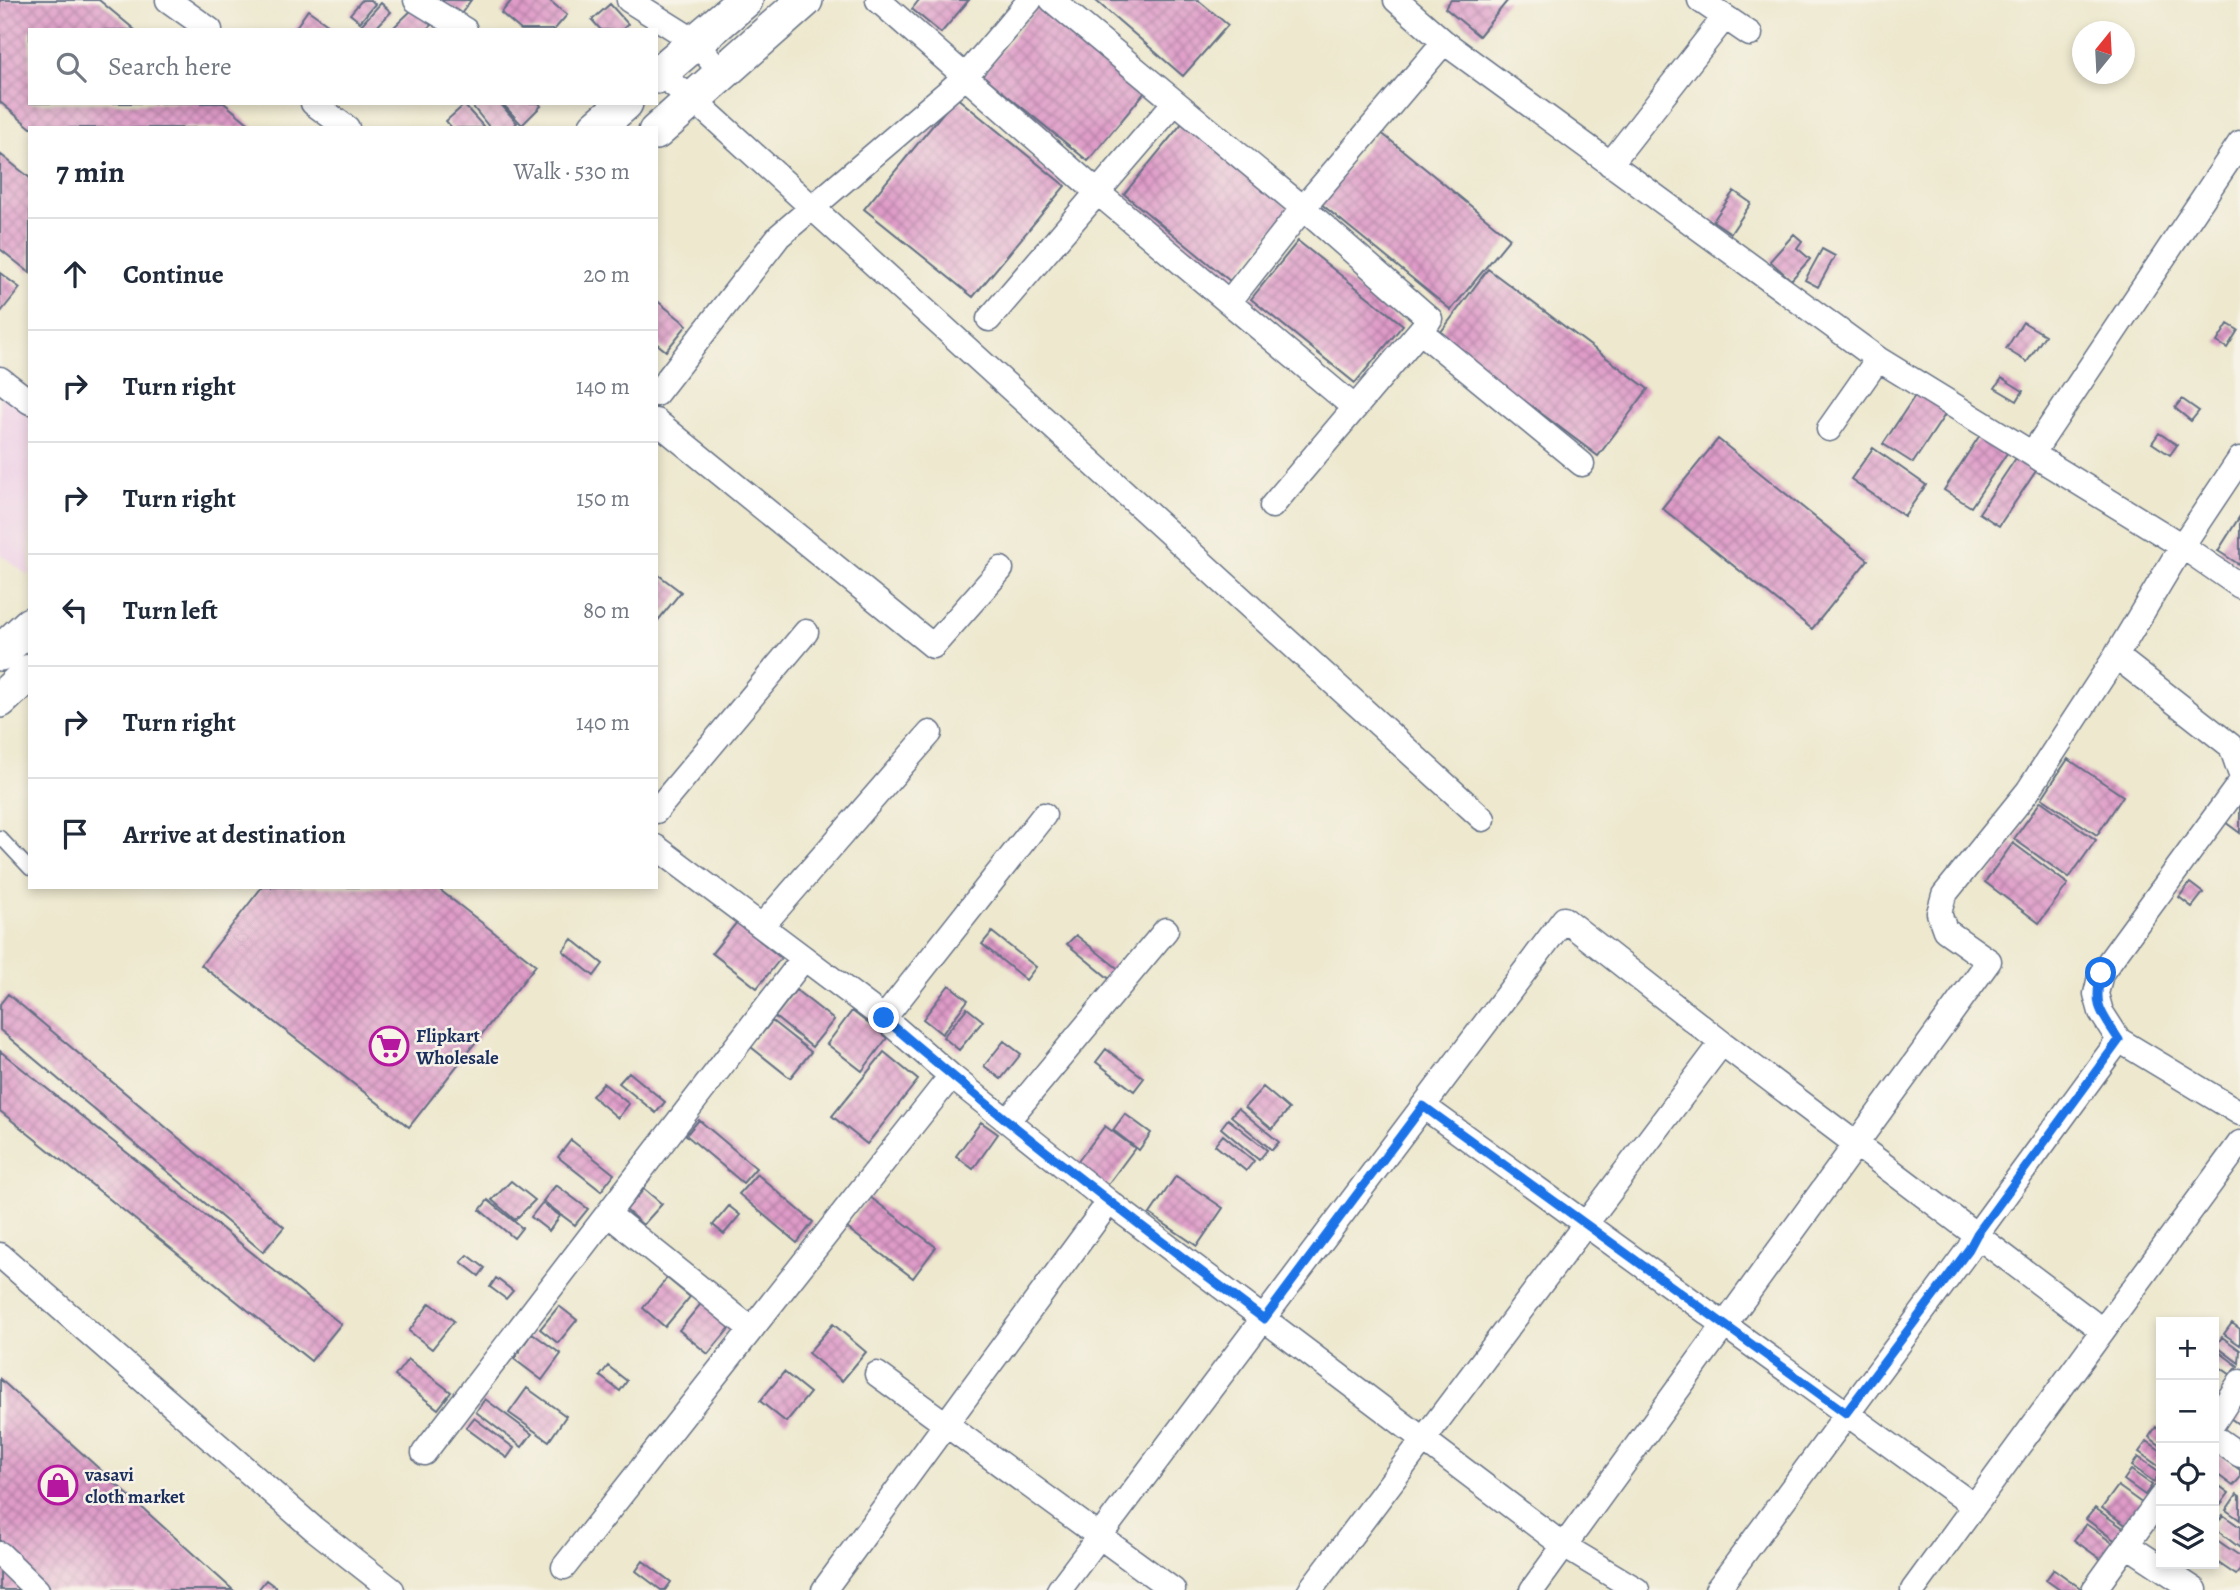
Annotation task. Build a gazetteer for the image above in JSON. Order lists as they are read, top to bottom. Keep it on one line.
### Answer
{"places":{"supermarket":["Flipkart Wholesale"],"shop":["vasavi cloth market"]},"north":"top","page":{"search":"Search here","heading":["7 min","Walk · 530 m"],"list":[["Continue","20 m"],["Turn right","140 m"],["Turn right","150 m"],["Turn left","80 m"],["Turn right","140 m"],"Arrive at destination"],"map_buttons":["+","−"]}}
